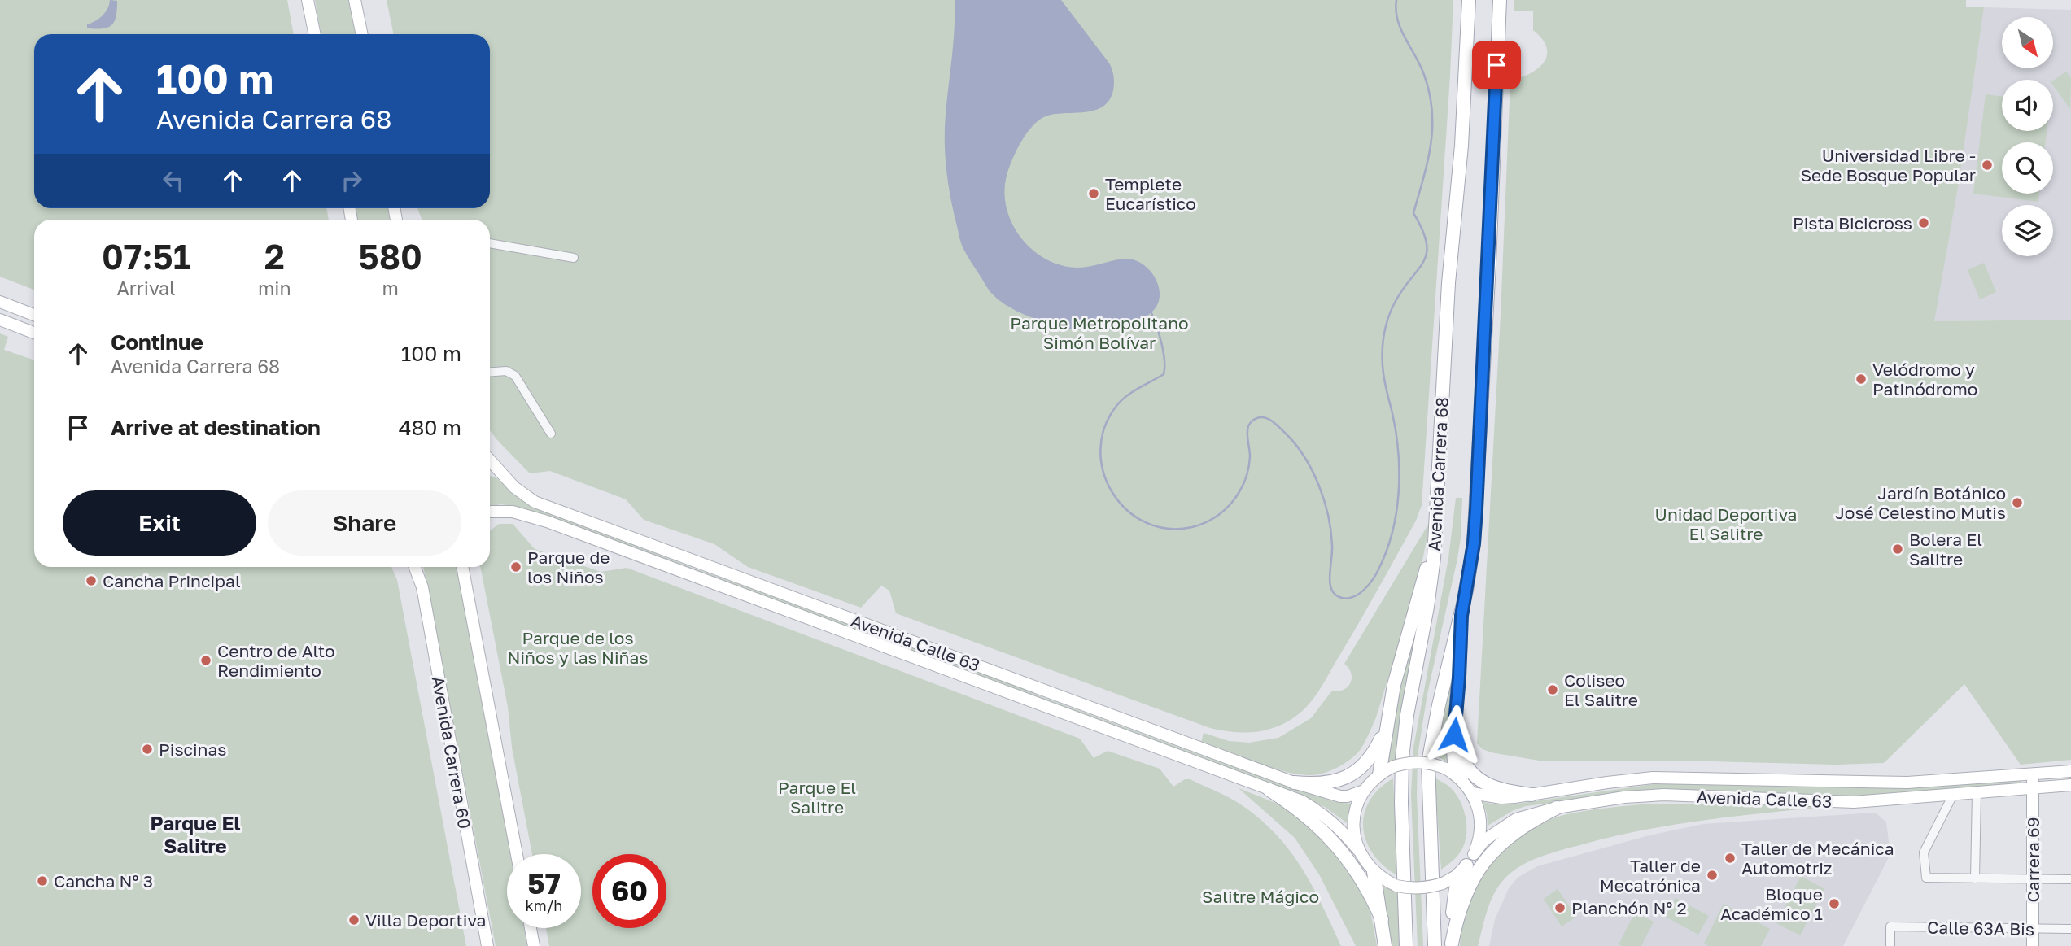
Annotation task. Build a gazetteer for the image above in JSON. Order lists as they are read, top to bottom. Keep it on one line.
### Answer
{"streets":{"main road":["Avenida Carrera 68","Avenida Calle 63","Avenida Carrera 60","Carrera 69"],"street":["Calle 63A Bis"]},"crossings":[["Avenida Calle 63","Carrera 69"],["Carrera 69","Calle 63A Bis"]],"districts":["Parque El Salitre"],"parks":["Parque Metropolitano Simón Bolívar","Unidad Deportiva El Salitre","Parque de los Niños y las Niñas","Parque El Salitre","Salitre Mágico"],"places":["Universidad Libre - Sede Bosque Popular","Templete Eucarístico","Pista Bicicross","Velódromo y Patinódromo","Jardín Botánico José Celestino Mutis","Bolera El Salitre","Parque de los Niños","Cancha Principal","Centro de Alto Rendimiento","Coliseo El Salitre","Piscinas","Taller de Mecánica Automotriz","Taller de Mecatrónica","Cancha Nº 3","Bloque Académico 1","Planchón Nº 2","Villa Deportiva"],"north":"bottom right","page":{"turn":["100 m","Avenida Carrera 68"],"eta":["07:51","Arrival","2","min","580","m"],"list":[{"name":"Continue","note":"Avenida Carrera 68","value":"100 m"},{"name":"Arrive at destination","value":"480 m"}],"buttons":["Exit","Share"],"speed":"57 km/h","limit":"60"}}
